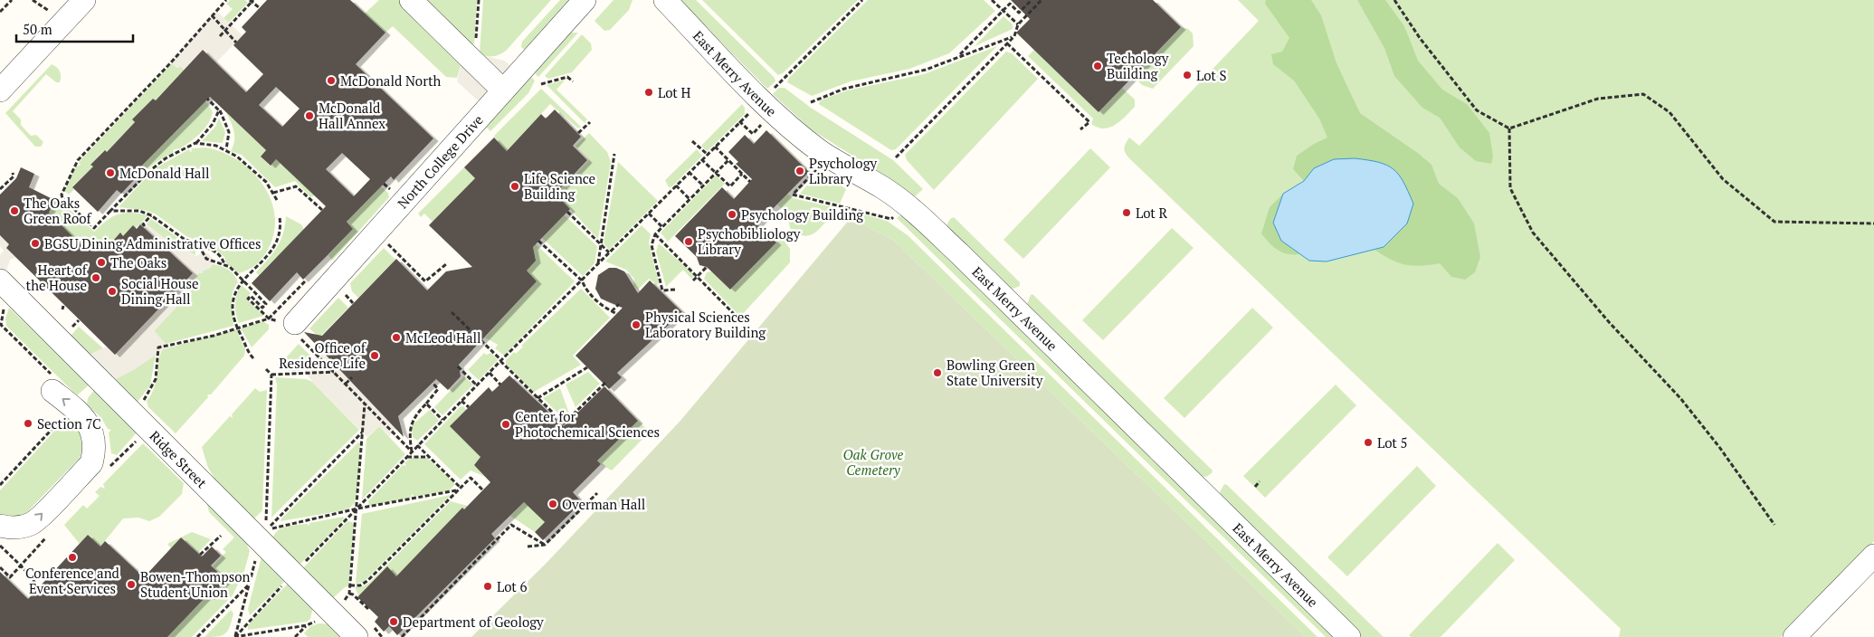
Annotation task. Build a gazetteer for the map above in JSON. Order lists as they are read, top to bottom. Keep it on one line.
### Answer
{"streets":{"street":["East Merry Avenue","North College Drive","Ridge Street"]},"parks":["Oak Grove Cemetery"],"places":["Techology Building","Lot S","McDonald North","Lot H","McDonald Hall Annex","Psychology Library","McDonald Hall","Life Science Building","The Oaks Green Roof","Lot R","Psychology Building","Psychobibliology Library","BGSU Dining Administrative Offices","The Oaks","Heart of the House","Social House Dining Hall","Physical Sciences Laboratory Building","McLeod Hall","Office of Residence Life","Bowling Green State University","Section 7C","Center for Photochemical Sciences","Lot 5","Overman Hall","Conference and Event Services","Bowen-Thompson Student Union","Lot 6","Department of Geology"],"scale_bar":"50 m"}
